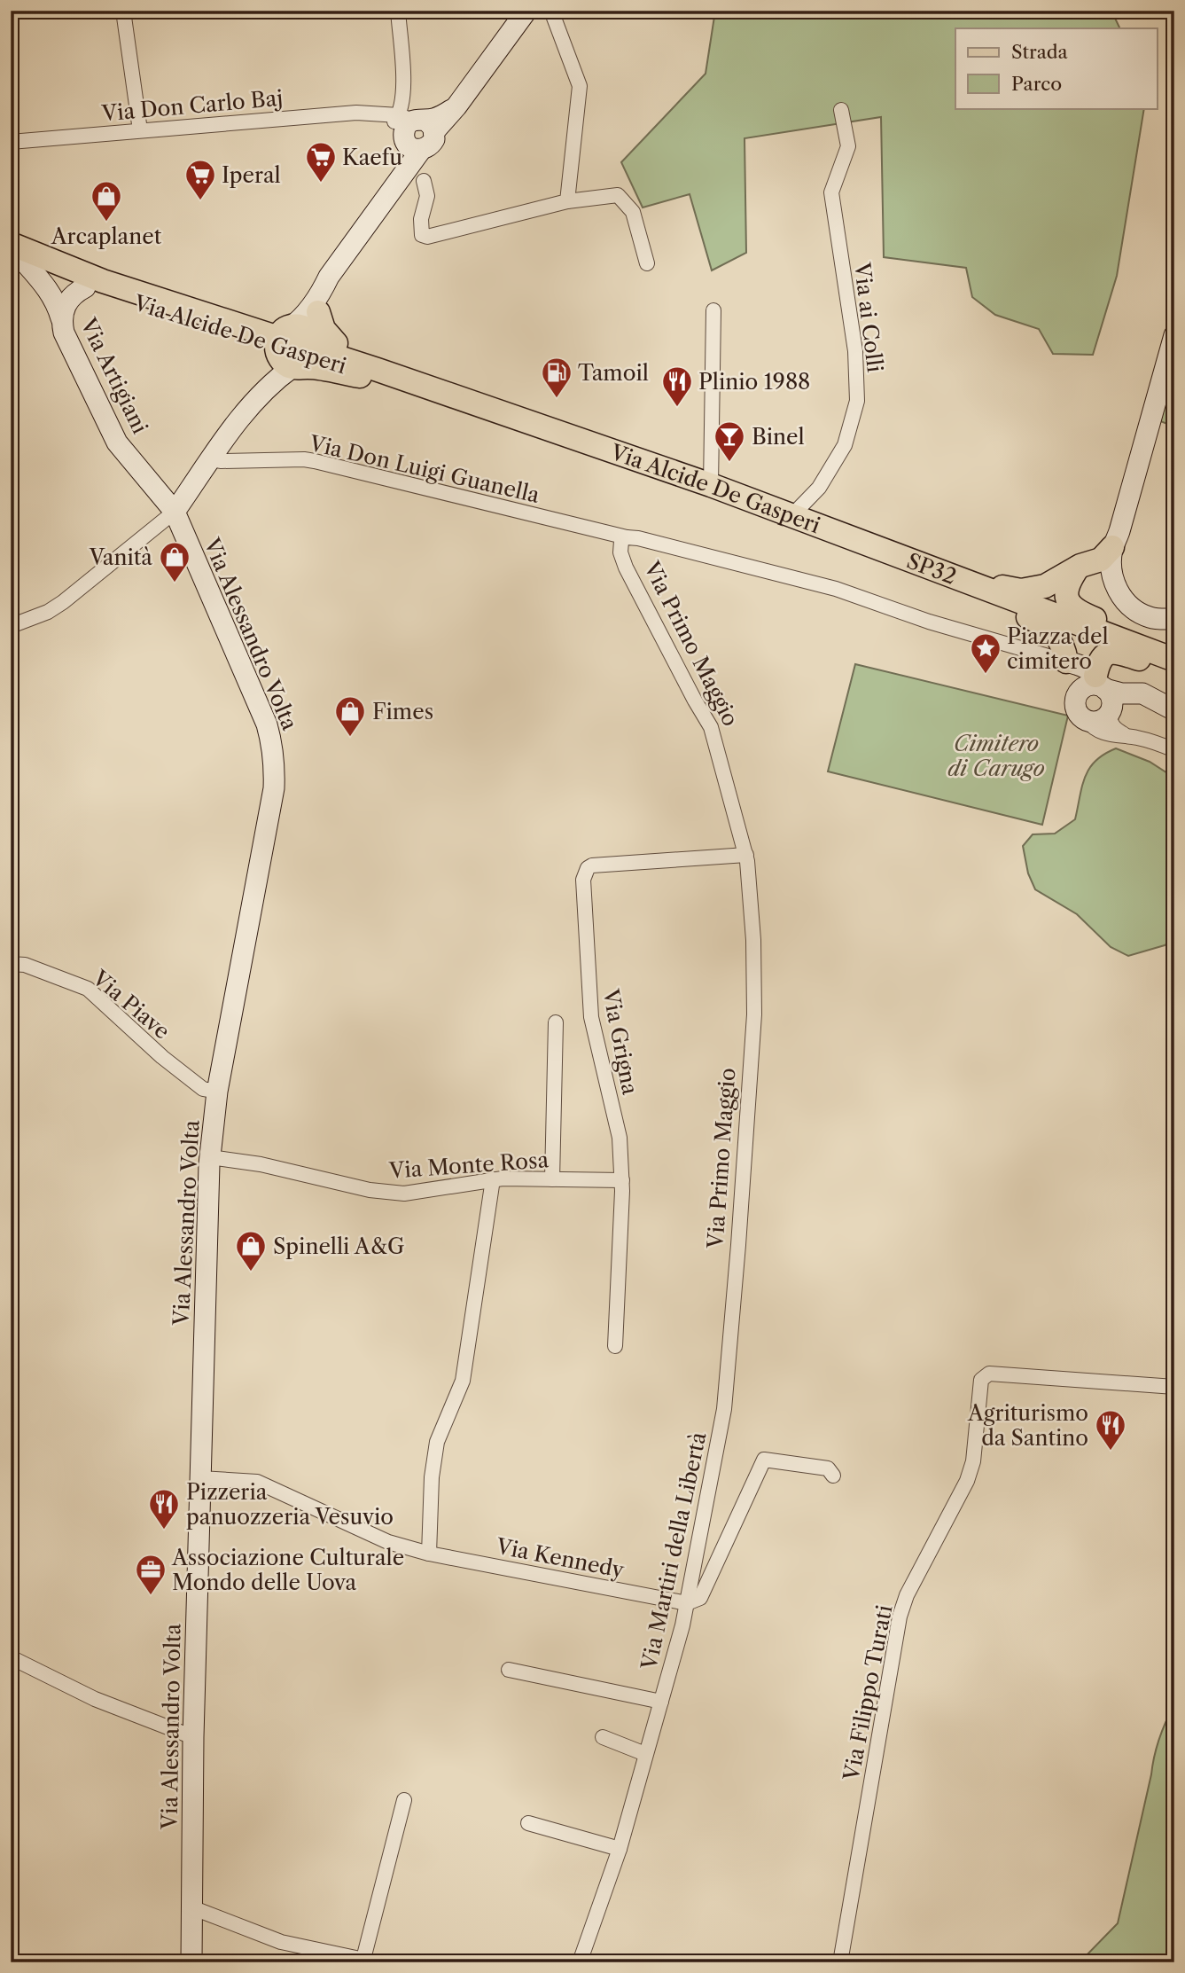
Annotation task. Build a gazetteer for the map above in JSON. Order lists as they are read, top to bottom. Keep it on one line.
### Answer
{"streets":{"main road":["Via Alcide De Gasperi","SP32"],"street":["Via Don Carlo Baj","Via ai Colli","Via Artigiani","Via Don Luigi Guanella","Via Alessandro Volta","Via Primo Maggio","Via Piave","Via Grigna","Via Monte Rosa","Via Martiri della Libertà","Via Kennedy","Via Filippo Turati"]},"crossings":[["Via ai Colli","Via Alcide De Gasperi"],["Via Alcide De Gasperi","Via Artigiani"],["Via Alcide De Gasperi","SP32"],["Via Artigiani","Via Alessandro Volta"],["Via Don Luigi Guanella","Via Primo Maggio"],["Via Alessandro Volta","Via Piave"],["Via Alessandro Volta","Via Monte Rosa"],["Via Alessandro Volta","Via Kennedy"],["Via Primo Maggio","Via Grigna"],["Via Primo Maggio","Via Martiri della Libertà"],["Via Grigna","Via Monte Rosa"],["Via Martiri della Libertà","Via Kennedy"]],"parks":["Cimitero di Carugo"],"places":{"supermarket":["Kaefu","Iperal"],"shop":["Arcaplanet","Vanità","Fimes","Spinelli A&G"],"fuel station":["Tamoil"],"restaurant":["Plinio 1988","Agriturismo da Santino","Pizzeria panuozzeria Vesuvio"],"bar":["Binel"],"place":["Piazza del cimitero"],"office":["Associazione Culturale Mondo delle Uova"]},"legend":["Strada","Parco"]}
